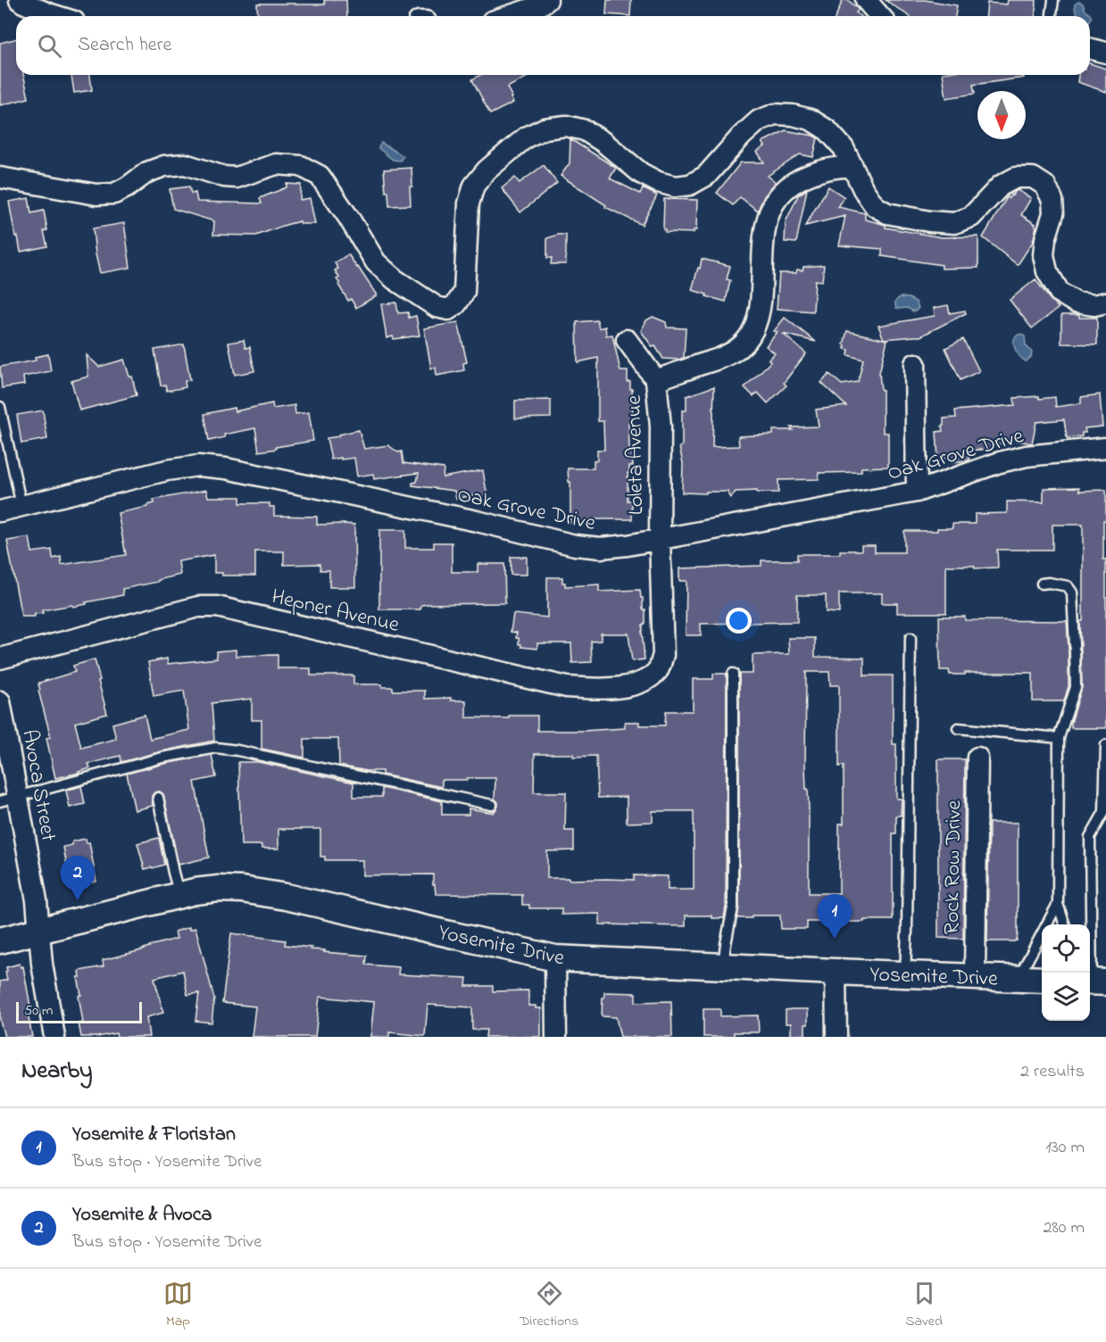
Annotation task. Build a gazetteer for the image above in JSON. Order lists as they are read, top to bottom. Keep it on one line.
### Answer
{"streets":{"street":["Oak Grove Drive","Loleta Avenue","Hepner Avenue","Avoca Street","Rock Row Drive","Yosemite Drive"]},"crossings":[["Oak Grove Drive","Loleta Avenue"],["Loleta Avenue","Hepner Avenue"],["Avoca Street","Yosemite Drive"],["Rock Row Drive","Yosemite Drive"]],"scale_bar":"50 m","north":"bottom","page":{"search":"Search here","pins":["2","1"],"scale":"50 m","heading":["Nearby","2 results"],"list":[{"mark":"1","name":"Yosemite & Floristan","note":"Bus stop · Yosemite Drive","value":"130 m"},{"mark":"2","name":"Yosemite & Avoca","note":"Bus stop · Yosemite Drive","value":"280 m"}],"nav":["Map","Directions","Saved"]}}
